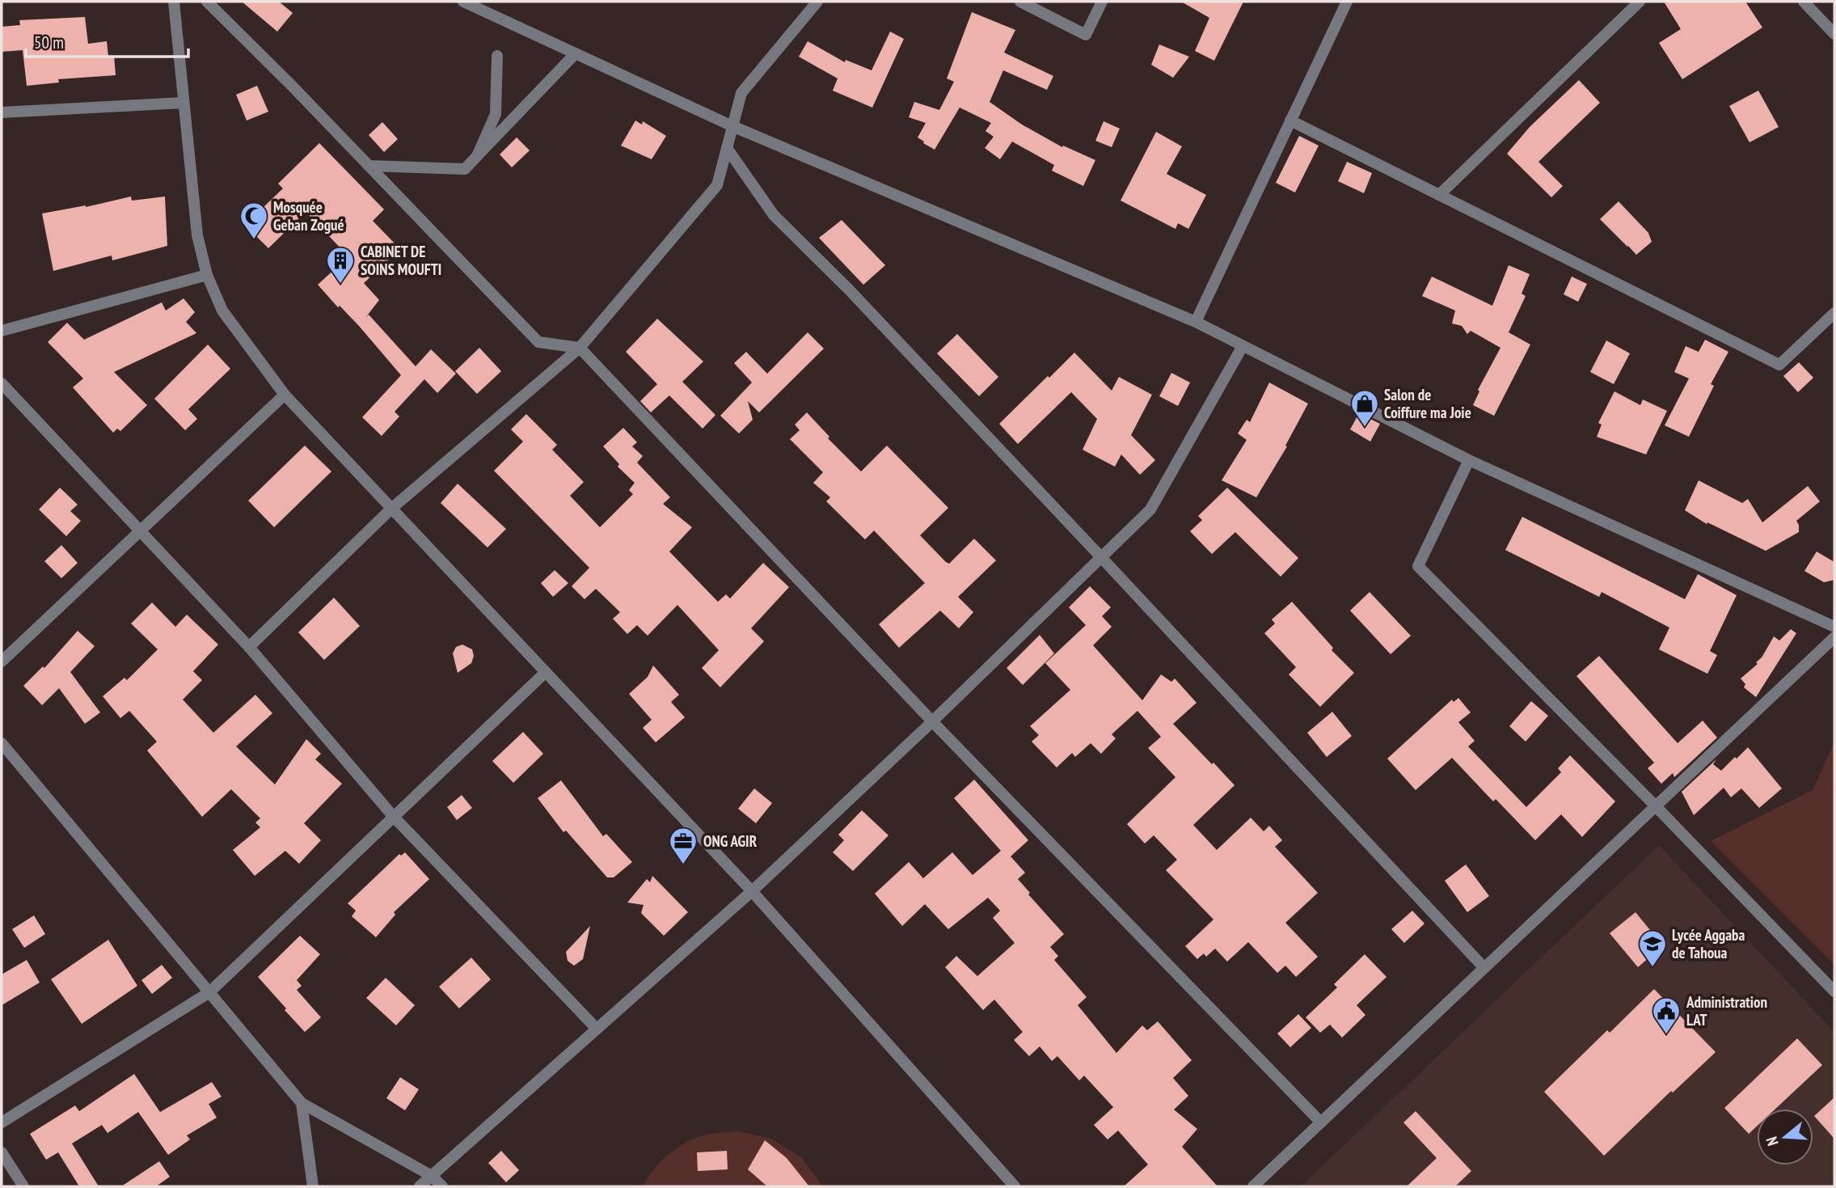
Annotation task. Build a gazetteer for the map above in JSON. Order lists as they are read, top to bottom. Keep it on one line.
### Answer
{"places":{"mosque":["Mosquée Geban Zogué"],"building":["CABINET DE SOINS MOUFTI"],"shop":["Salon de Coiffure ma Joie"],"office":["ONG AGIR"],"school or university":["Lycée Aggaba de Tahoua"],"public building":["Administration LAT"]},"scale_bar":"50 m","north":"left"}
